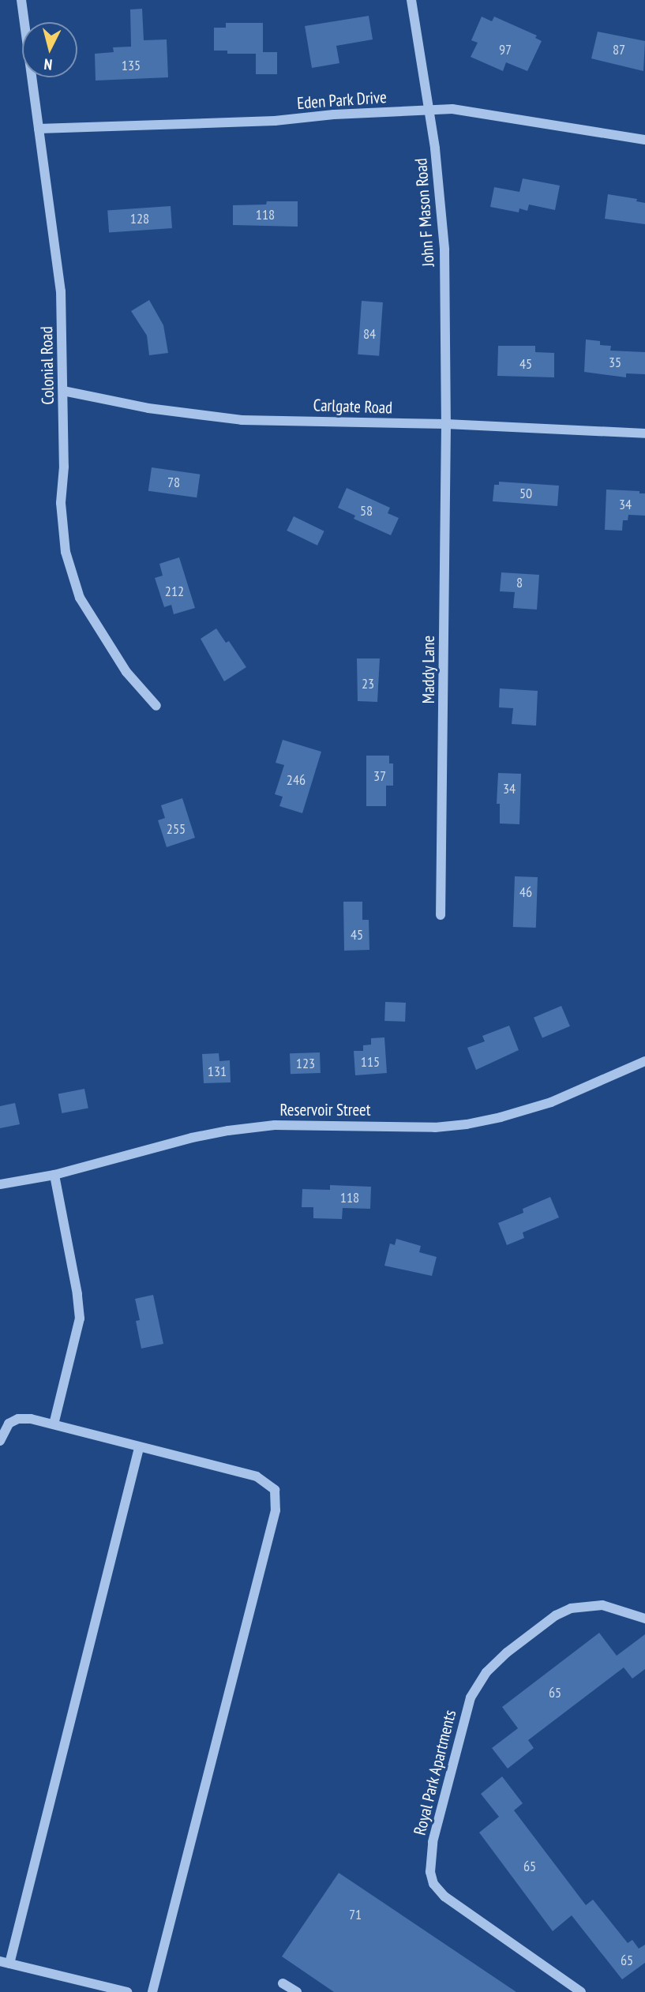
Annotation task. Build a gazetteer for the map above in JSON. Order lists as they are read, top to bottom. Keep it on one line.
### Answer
{"streets":{"street":["Eden Park Drive","John F Mason Road","Colonial Road","Carlgate Road","Maddy Lane","Reservoir Street","Royal Park Apartments"]},"crossings":[["Eden Park Drive","John F Mason Road"],["Eden Park Drive","Colonial Road"],["John F Mason Road","Carlgate Road"],["John F Mason Road","Maddy Lane"],["Colonial Road","Carlgate Road"],["Carlgate Road","Maddy Lane"]],"house_numbers":["97","87","135","118","128","84","35","45","78","50","34","58","8","212","23","37","246","34","255","46","45","115","123","131","118","65","65","71","65"],"north":"bottom"}
